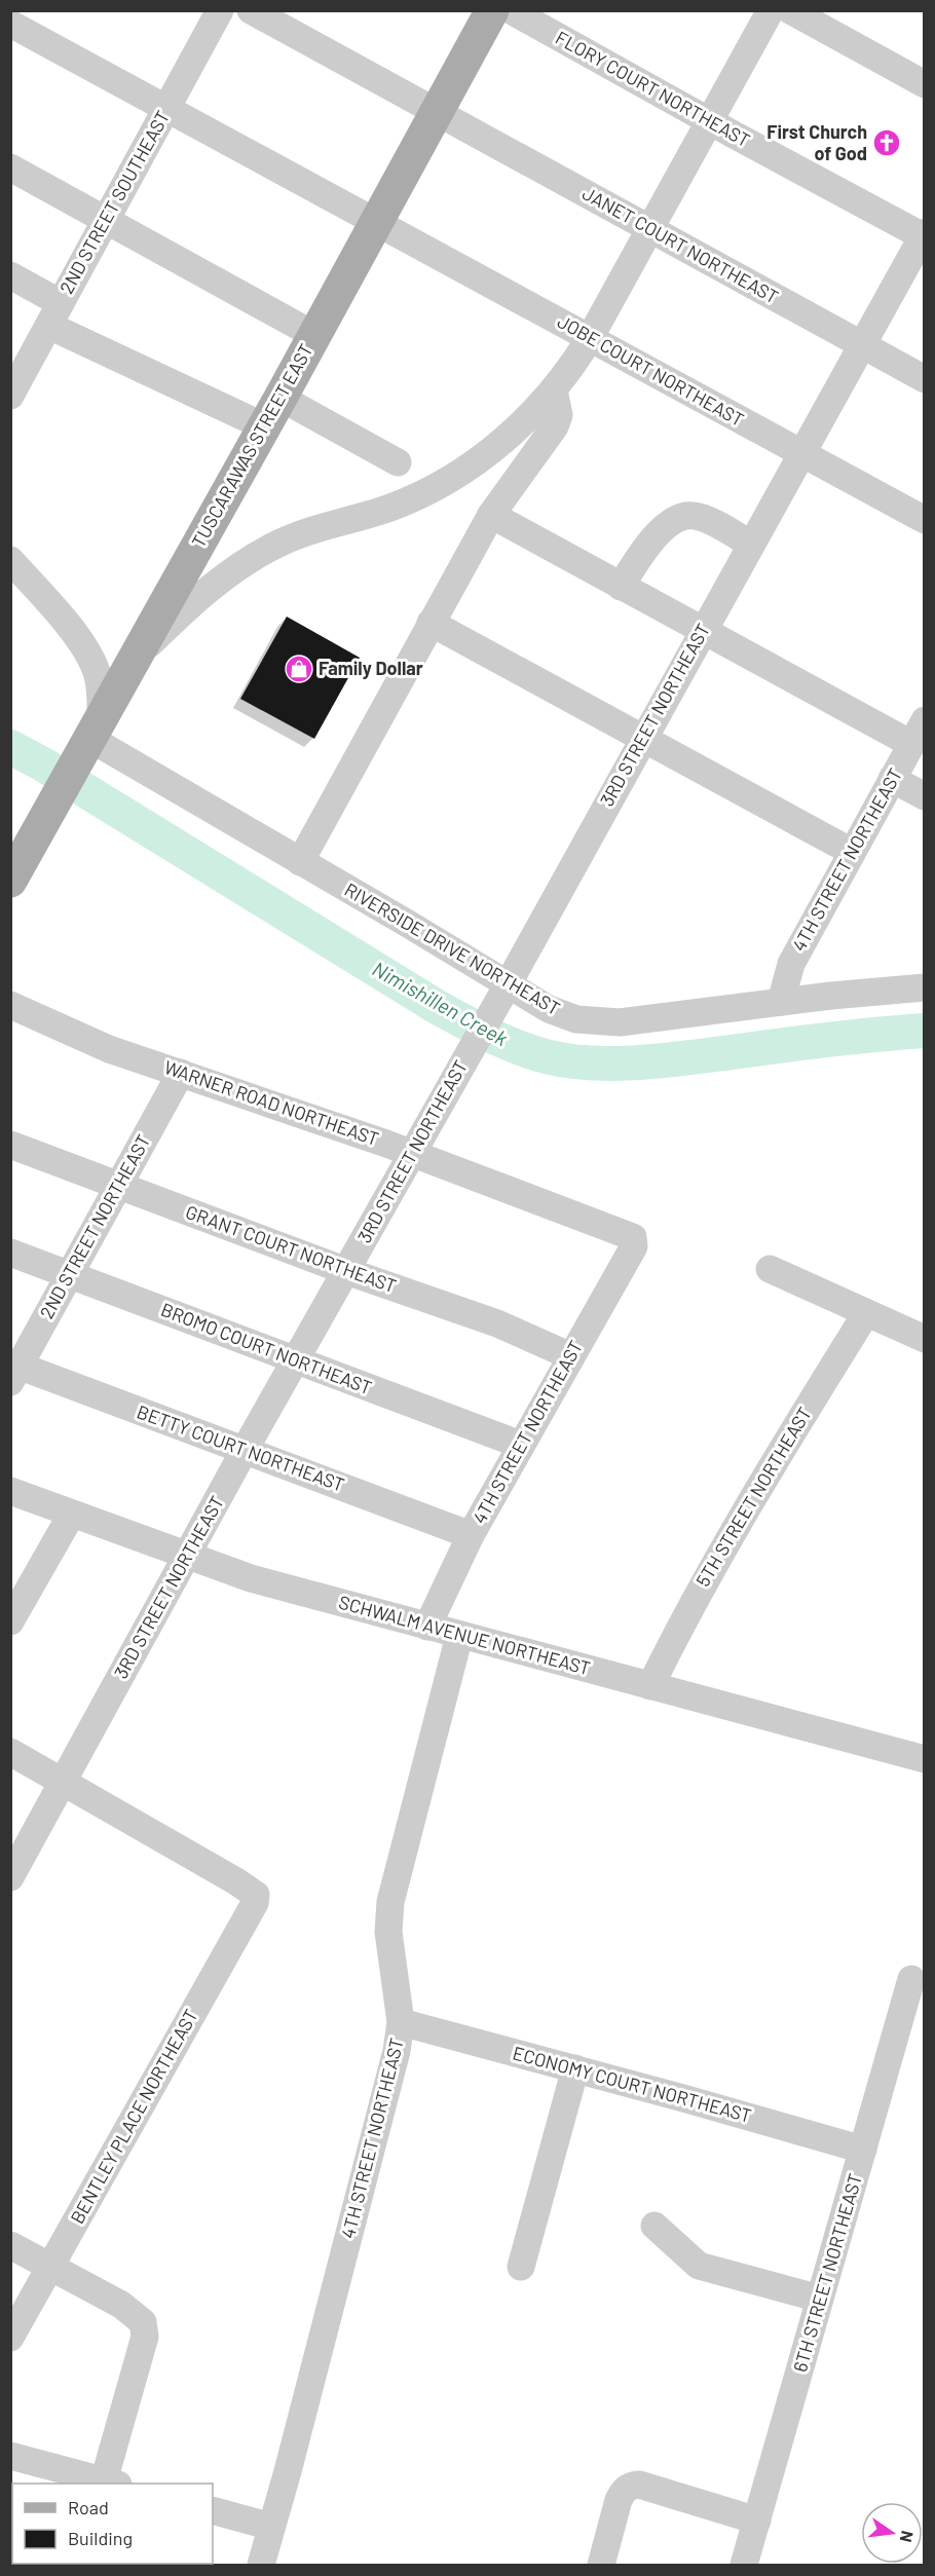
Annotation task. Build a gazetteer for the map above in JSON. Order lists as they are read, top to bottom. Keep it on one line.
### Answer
{"streets":{"main road":["TUSCARAWAS STREET EAST"],"street":["FLORY COURT NORTHEAST","2ND STREET SOUTHEAST","JANET COURT NORTHEAST","JOBE COURT NORTHEAST","3RD STREET NORTHEAST","4TH STREET NORTHEAST","RIVERSIDE DRIVE NORTHEAST","WARNER ROAD NORTHEAST","2ND STREET NORTHEAST","GRANT COURT NORTHEAST","BROMO COURT NORTHEAST","BETTY COURT NORTHEAST","5TH STREET NORTHEAST","SCHWALM AVENUE NORTHEAST","ECONOMY COURT NORTHEAST","BENTLEY PLACE NORTHEAST","6TH STREET NORTHEAST"]},"crossings":[["FLORY COURT NORTHEAST","3RD STREET NORTHEAST"],["2ND STREET SOUTHEAST","JOBE COURT NORTHEAST"],["JANET COURT NORTHEAST","TUSCARAWAS STREET EAST"],["JANET COURT NORTHEAST","3RD STREET NORTHEAST"],["JOBE COURT NORTHEAST","TUSCARAWAS STREET EAST"],["JOBE COURT NORTHEAST","3RD STREET NORTHEAST"],["TUSCARAWAS STREET EAST","RIVERSIDE DRIVE NORTHEAST"],["3RD STREET NORTHEAST","RIVERSIDE DRIVE NORTHEAST"],["3RD STREET NORTHEAST","WARNER ROAD NORTHEAST"],["3RD STREET NORTHEAST","GRANT COURT NORTHEAST"],["3RD STREET NORTHEAST","BROMO COURT NORTHEAST"],["3RD STREET NORTHEAST","BETTY COURT NORTHEAST"],["3RD STREET NORTHEAST","SCHWALM AVENUE NORTHEAST"],["3RD STREET NORTHEAST","BENTLEY PLACE NORTHEAST"],["4TH STREET NORTHEAST","RIVERSIDE DRIVE NORTHEAST"],["4TH STREET NORTHEAST","WARNER ROAD NORTHEAST"],["4TH STREET NORTHEAST","GRANT COURT NORTHEAST"],["4TH STREET NORTHEAST","BROMO COURT NORTHEAST"],["4TH STREET NORTHEAST","BETTY COURT NORTHEAST"],["4TH STREET NORTHEAST","SCHWALM AVENUE NORTHEAST"],["4TH STREET NORTHEAST","ECONOMY COURT NORTHEAST"],["WARNER ROAD NORTHEAST","2ND STREET NORTHEAST"],["2ND STREET NORTHEAST","GRANT COURT NORTHEAST"],["2ND STREET NORTHEAST","BROMO COURT NORTHEAST"],["2ND STREET NORTHEAST","BETTY COURT NORTHEAST"],["5TH STREET NORTHEAST","SCHWALM AVENUE NORTHEAST"],["ECONOMY COURT NORTHEAST","6TH STREET NORTHEAST"]],"water":["Nimishillen Creek"],"places":{"church":["First Church of God"],"shop":["Family Dollar"]},"legend":["Road","Building"],"north":"right"}
